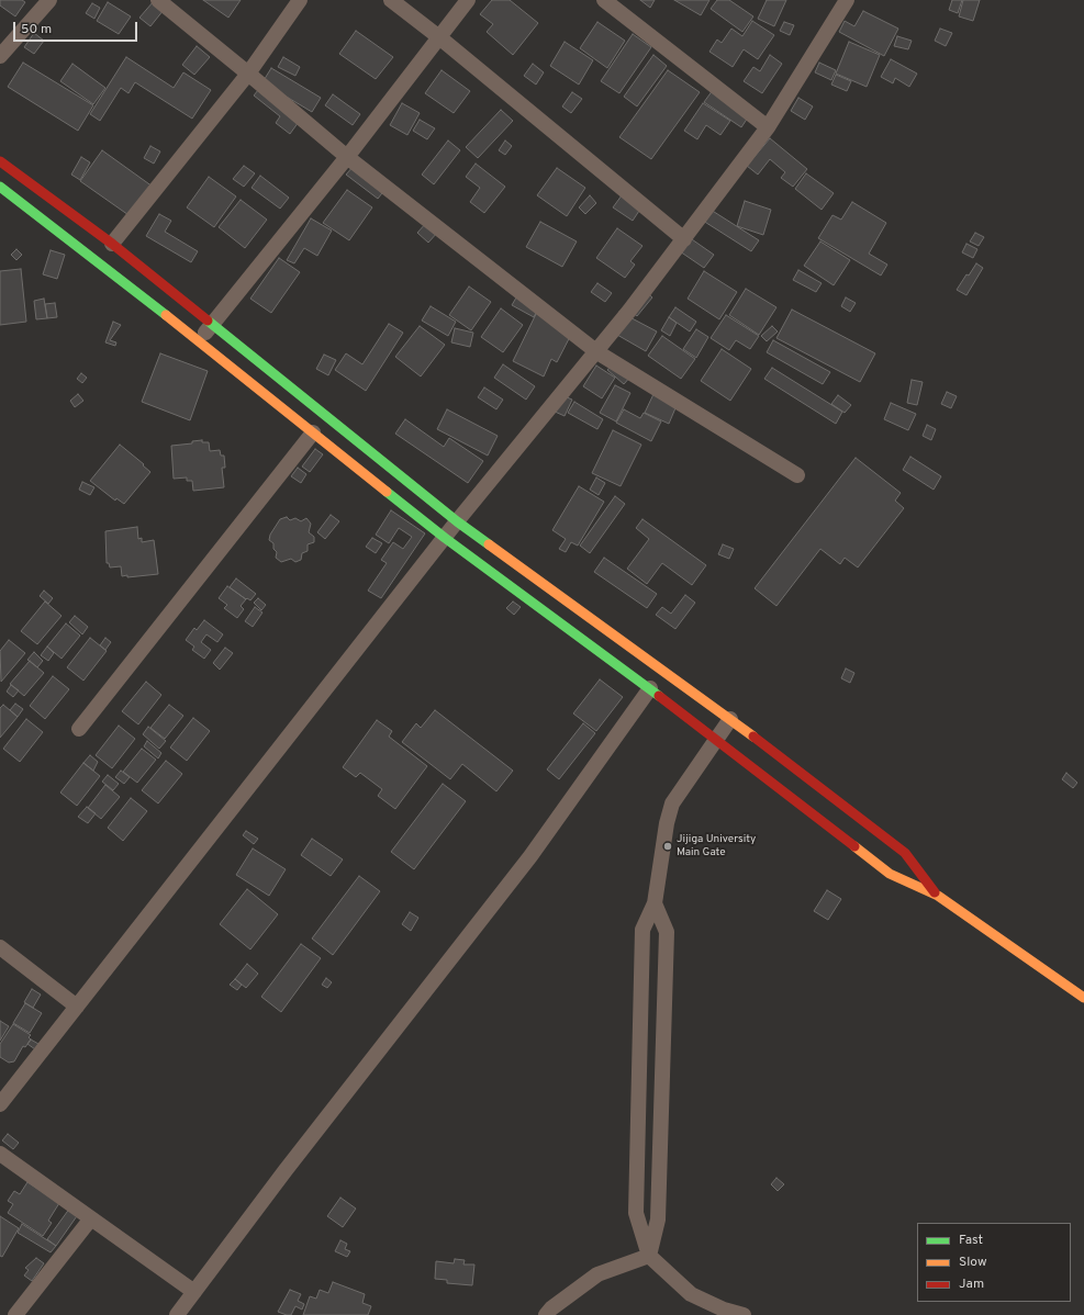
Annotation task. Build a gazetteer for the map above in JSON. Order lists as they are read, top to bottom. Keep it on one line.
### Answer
{"places":["Jijiga University Main Gate"],"legend":["Fast","Slow","Jam"],"scale_bar":"50 m"}
